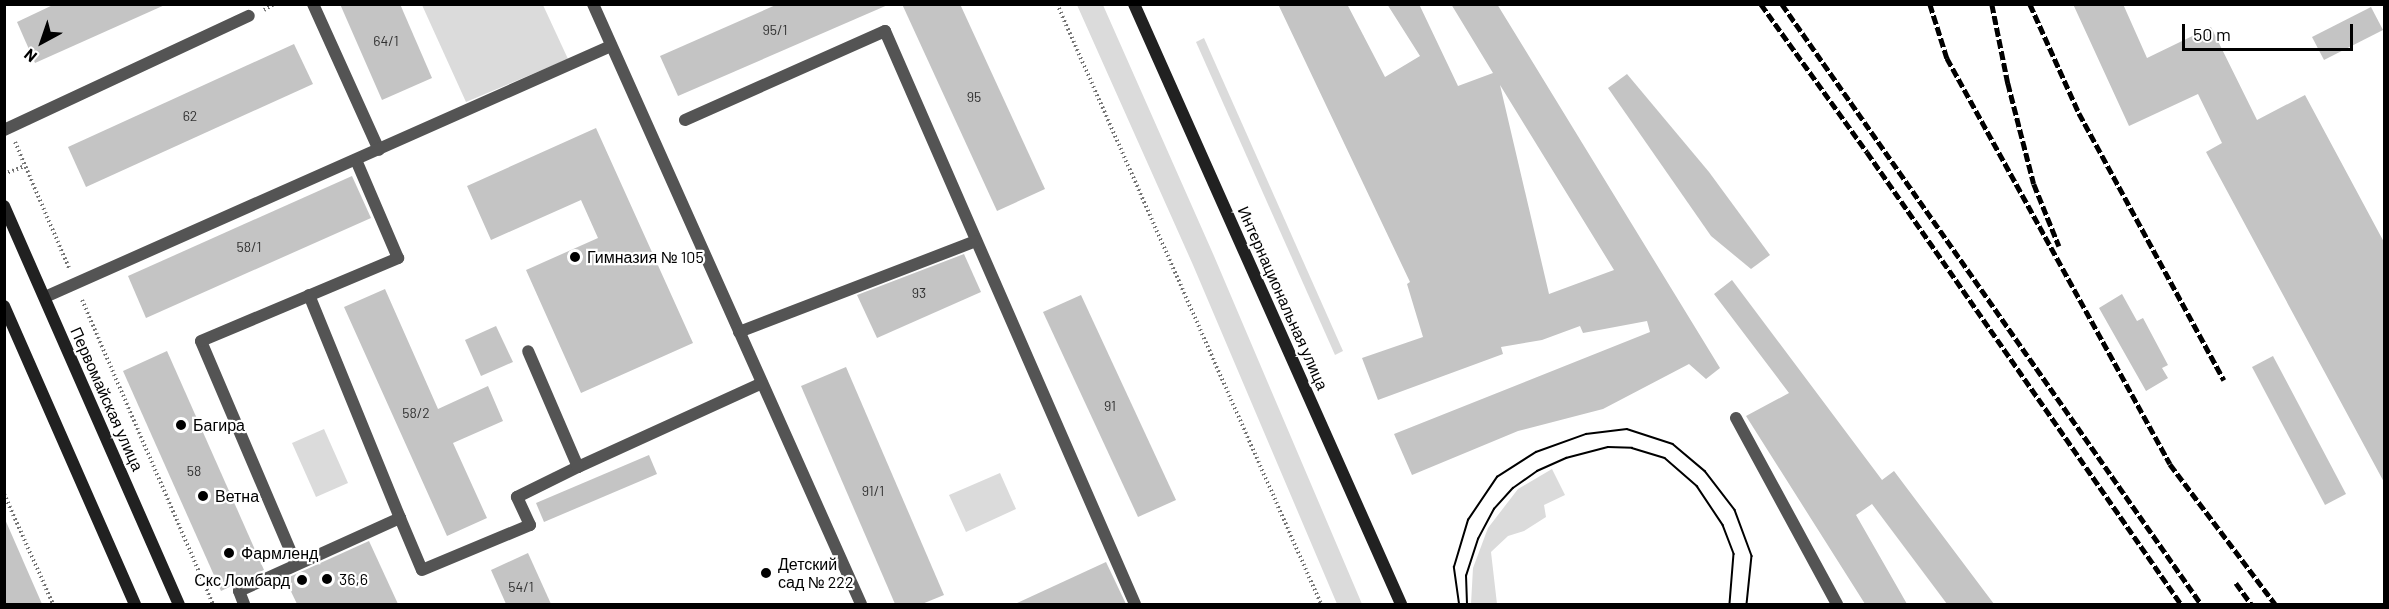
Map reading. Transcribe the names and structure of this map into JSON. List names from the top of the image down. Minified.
{"streets":{"main road":["Интернациональная улица","Первомайская улица"]},"places":["Гимназия № 105","Багира","Ветна","Фармленд","Детский сад № 222","36,6","Скс Ломбард"],"house_numbers":["95/1","64/1","95","62","58/1","93","91","58/2","58","91/1","54/1"],"scale_bar":"50 m","north":"bottom left"}
